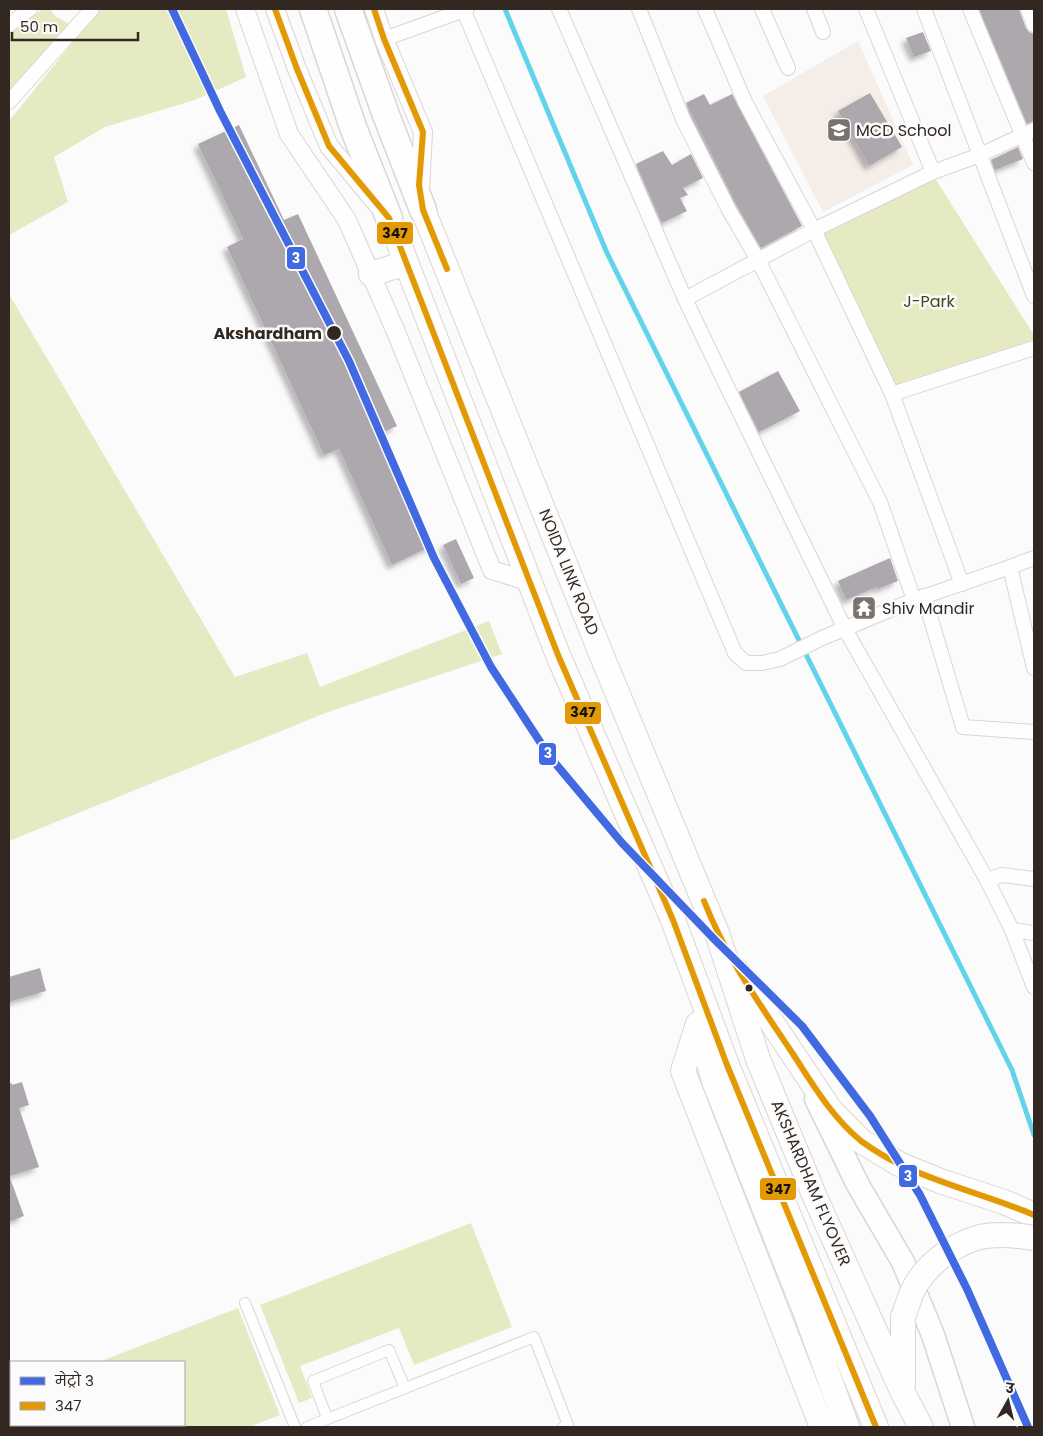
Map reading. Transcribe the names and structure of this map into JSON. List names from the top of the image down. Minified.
{"streets":{"highway":["NOIDA LINK ROAD","AKSHARDHAM FLYOVER"]},"crossings":[["NOIDA LINK ROAD","AKSHARDHAM FLYOVER"]],"parks":["J-Park"],"places":{"school or university":["MCD School"],"other":["Akshardham"],"temple":["Shiv Mandir"]},"lines":["metro line 3","transit line 347"],"legend":["मेट्रो 3","347"],"scale_bar":"50 m","north":"top"}
